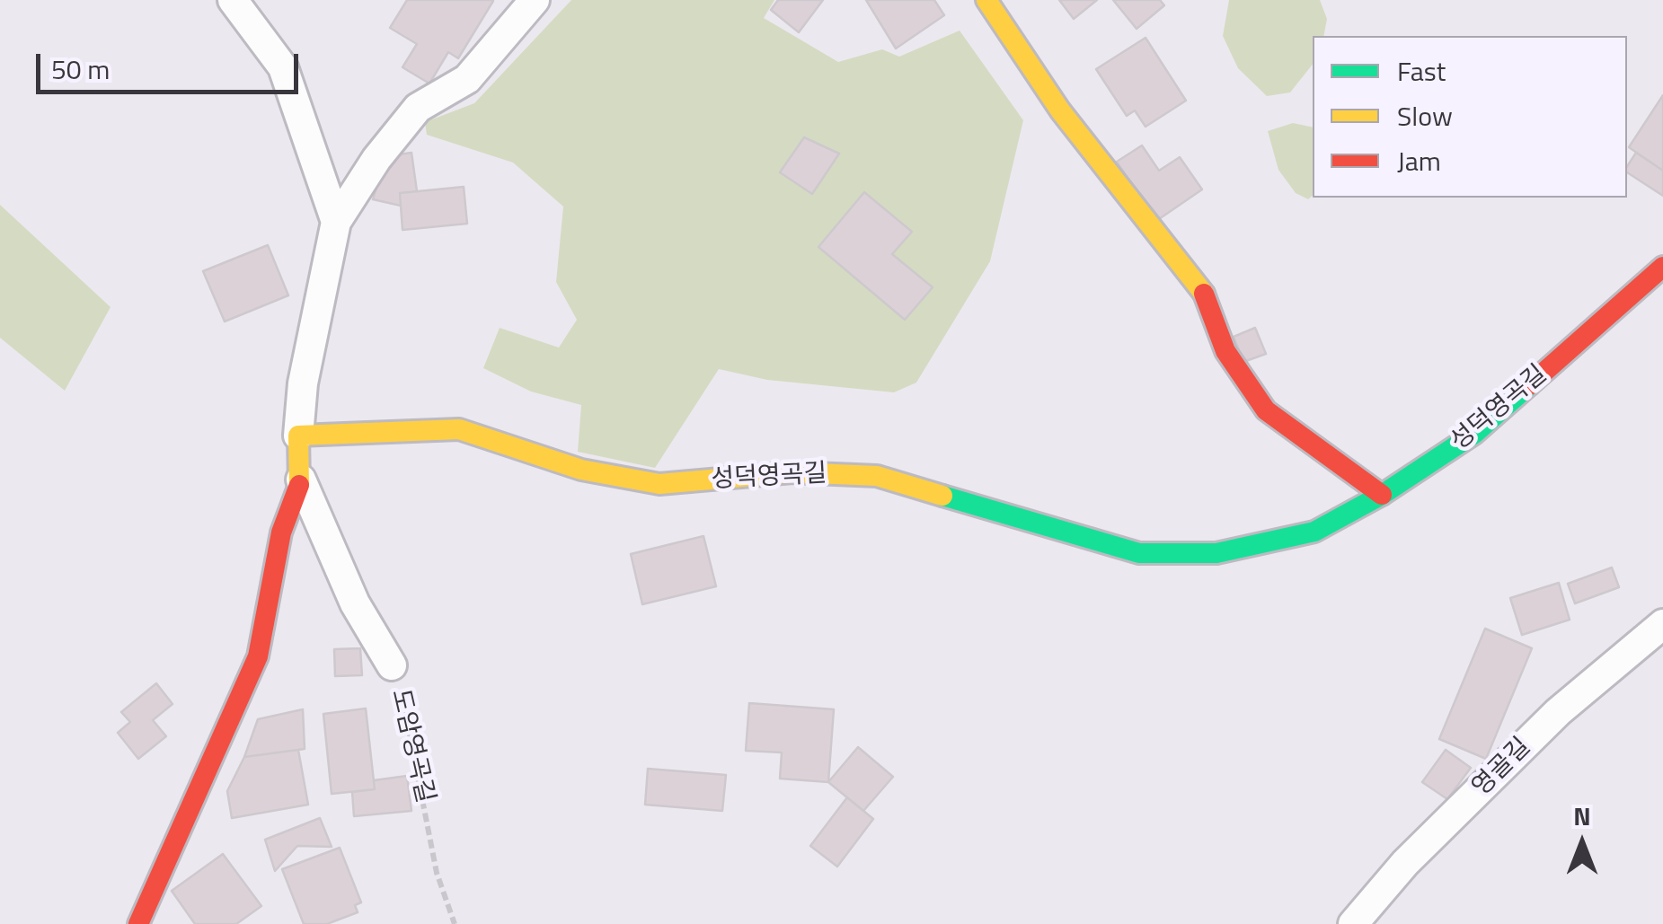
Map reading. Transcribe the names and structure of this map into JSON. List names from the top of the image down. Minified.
{"streets":{"main road":["성덕영곡길"],"street":["도암영곡길","영골길"]},"legend":["Fast","Slow","Jam"],"scale_bar":"50 m","north":"top"}
